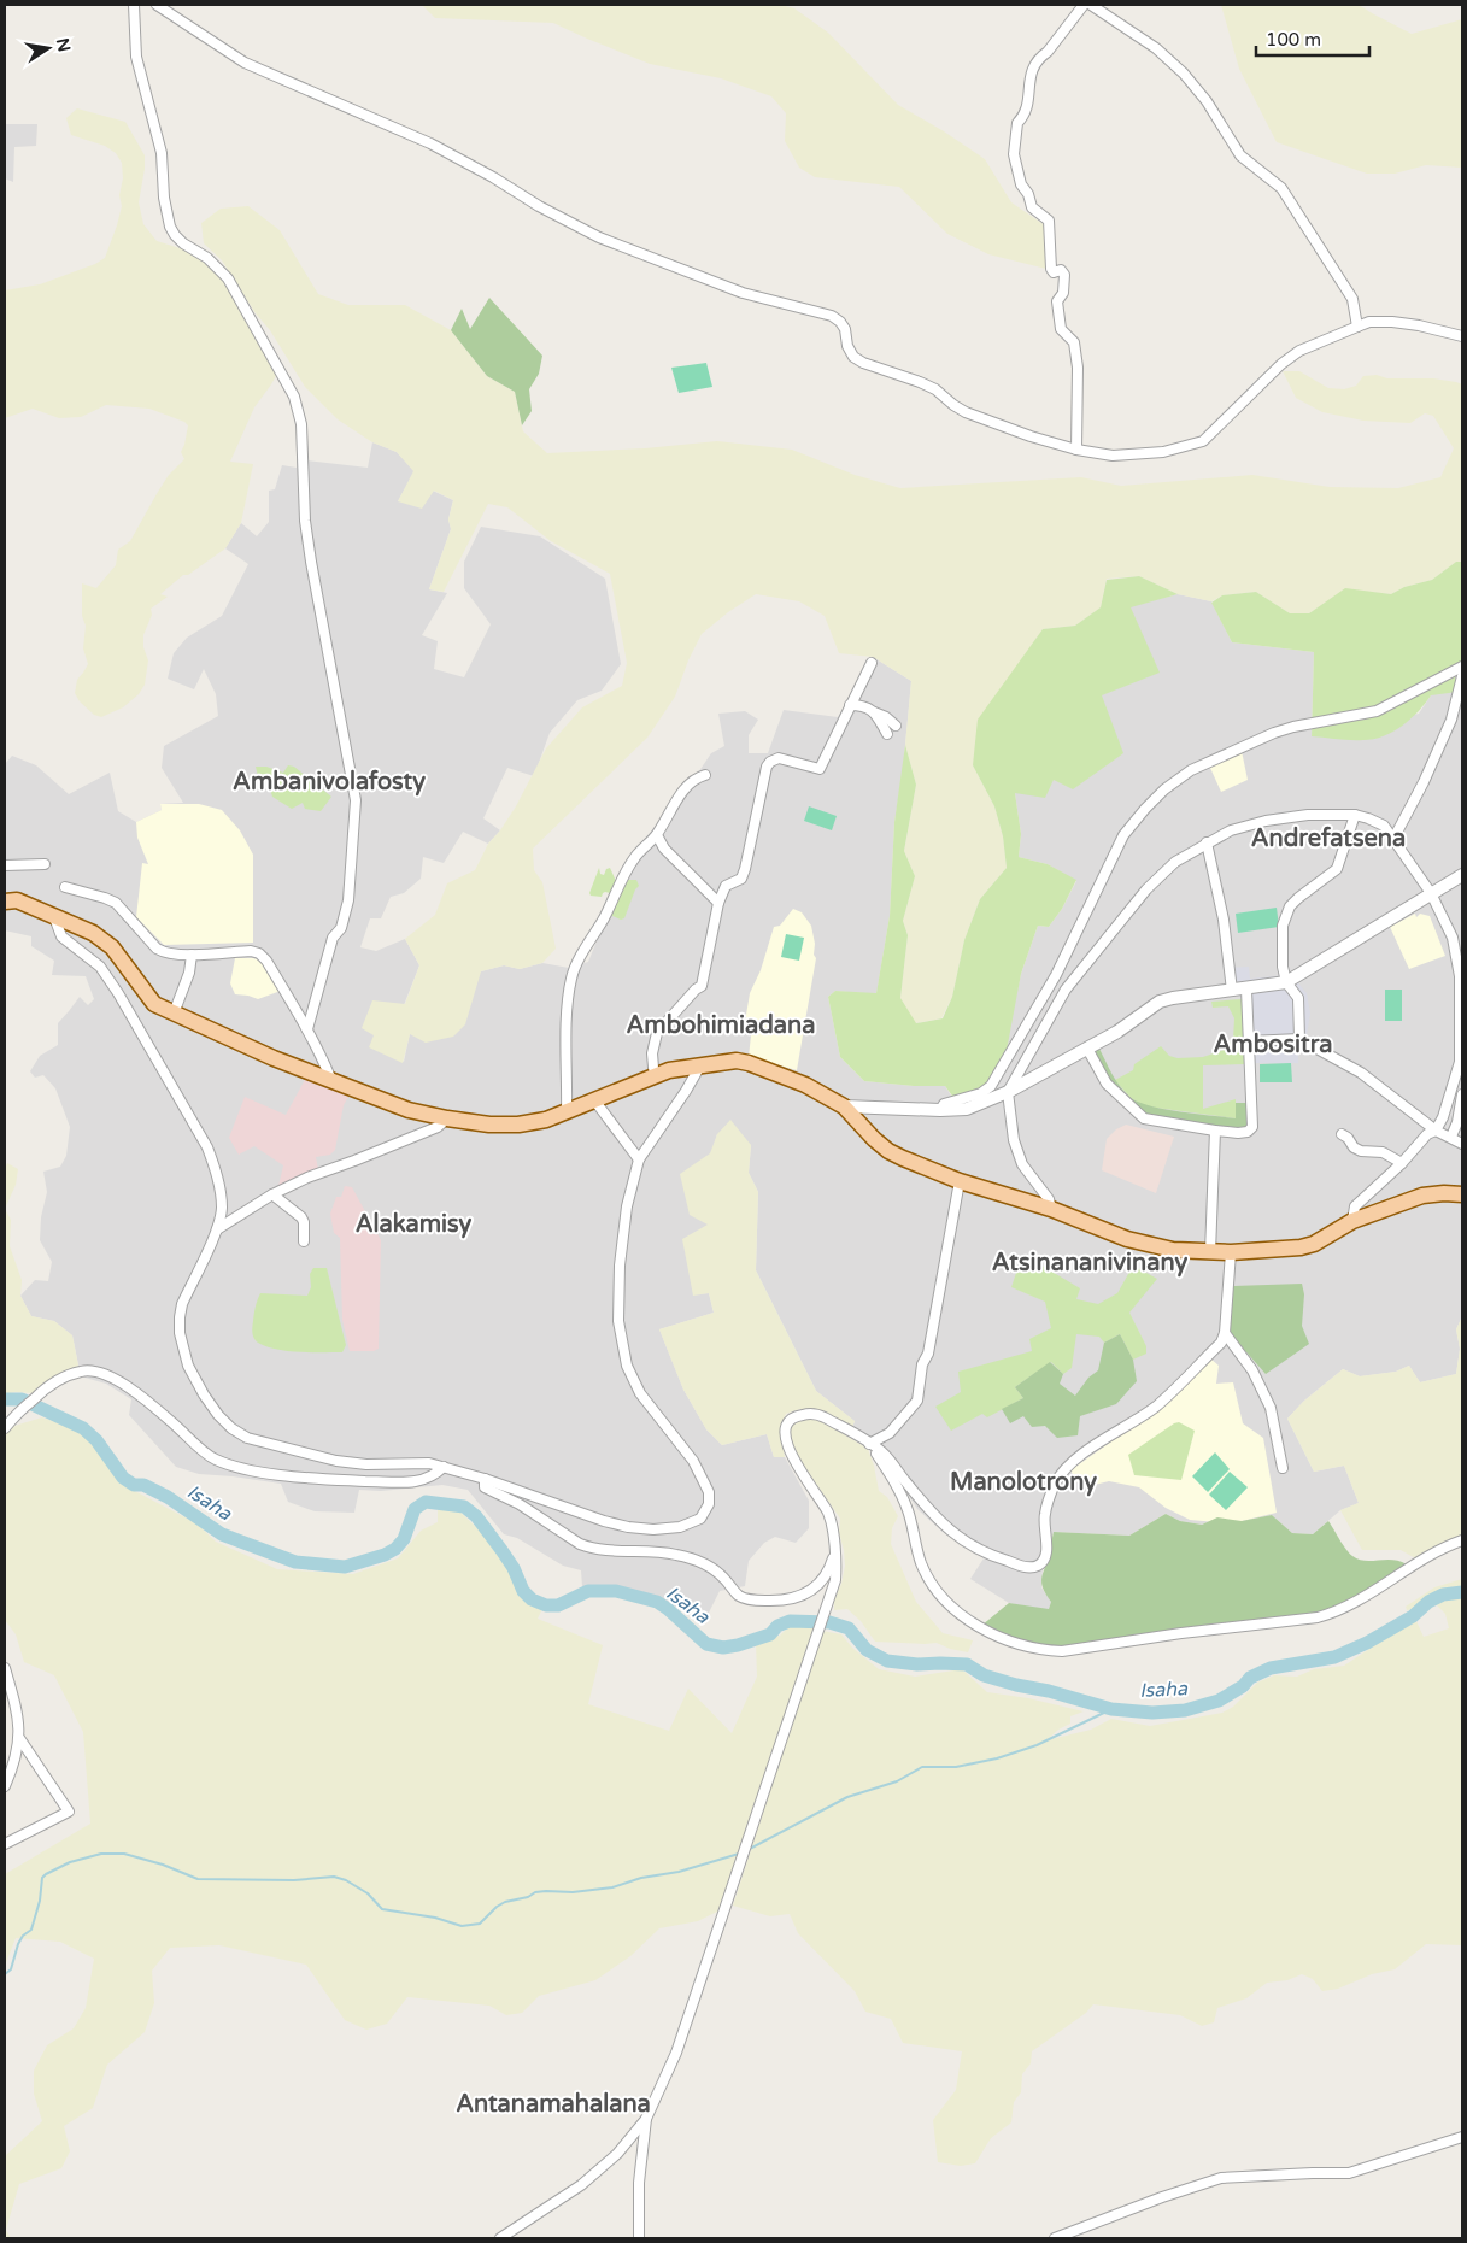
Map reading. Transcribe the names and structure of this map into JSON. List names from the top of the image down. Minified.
{"districts":["Ambanivolafosty","Andrefatsena","Ambohimiadana","Ambositra","Alakamisy","Atsinananivinany","Manolotrony","Antanamahalana"],"water":["Isaha"],"scale_bar":"100 m","north":"right"}
